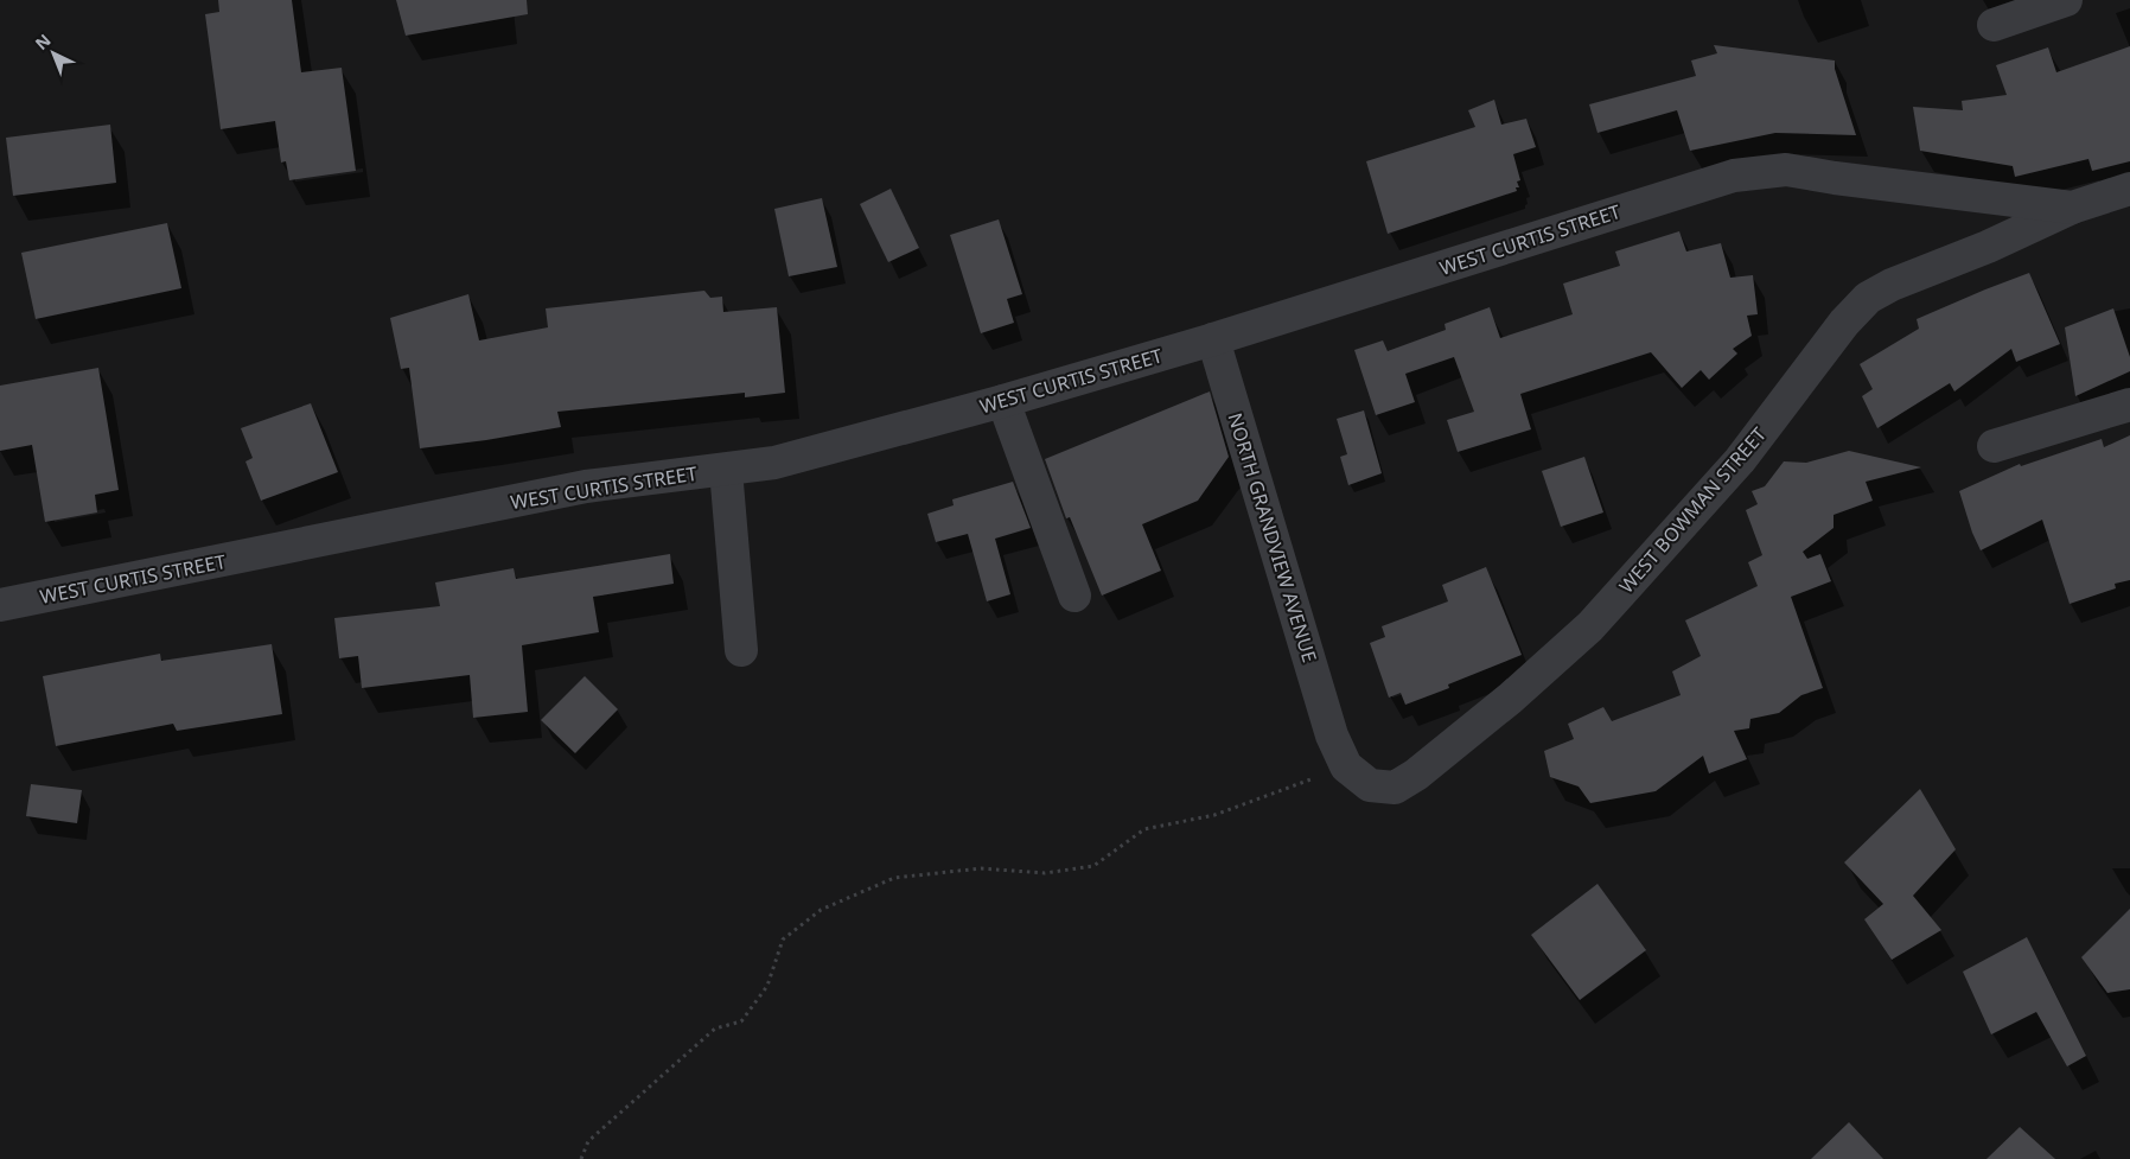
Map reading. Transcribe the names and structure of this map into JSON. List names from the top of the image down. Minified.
{"streets":{"street":["WEST CURTIS STREET","WEST BOWMAN STREET","NORTH GRANDVIEW AVENUE"]},"crossings":[["WEST CURTIS STREET","WEST BOWMAN STREET"],["WEST CURTIS STREET","NORTH GRANDVIEW AVENUE"],["WEST BOWMAN STREET","NORTH GRANDVIEW AVENUE"]],"north":"top left"}
